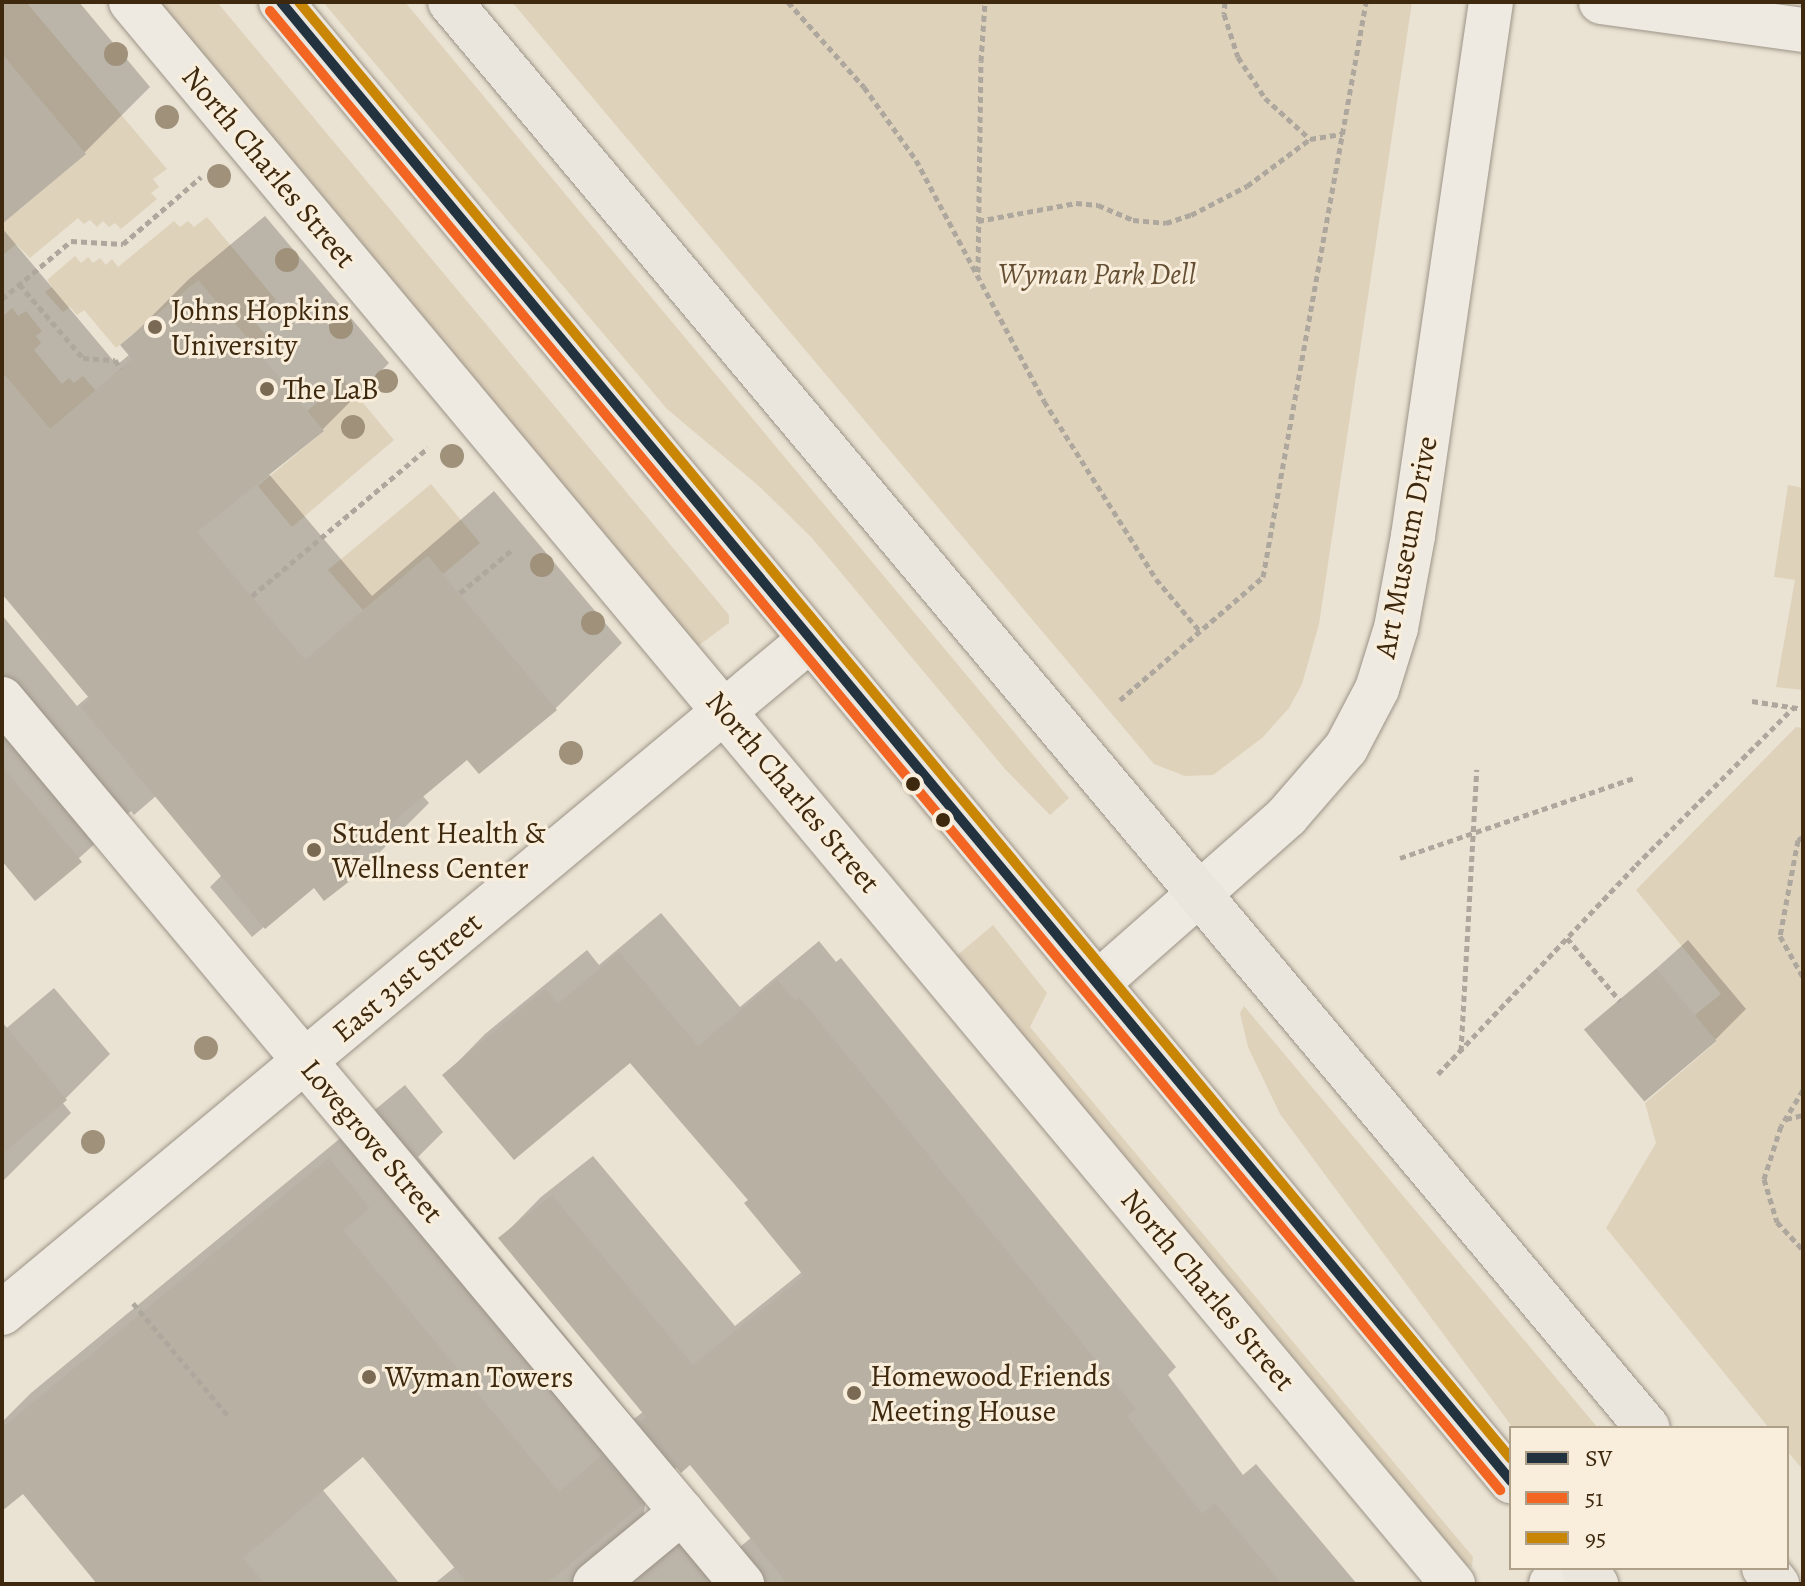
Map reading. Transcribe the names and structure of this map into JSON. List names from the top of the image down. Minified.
{"streets":{"street":["North Charles Street","Art Museum Drive","East 31st Street","Lovegrove Street"]},"crossings":[["North Charles Street","East 31st Street"],["East 31st Street","Lovegrove Street"]],"parks":["Wyman Park Dell"],"places":["Johns Hopkins University","The LaB","Student Health & Wellness Center","Wyman Towers","Homewood Friends Meeting House"],"lines":["transit line SV","transit line 95","transit line 51"],"legend":["SV","51","95"]}
